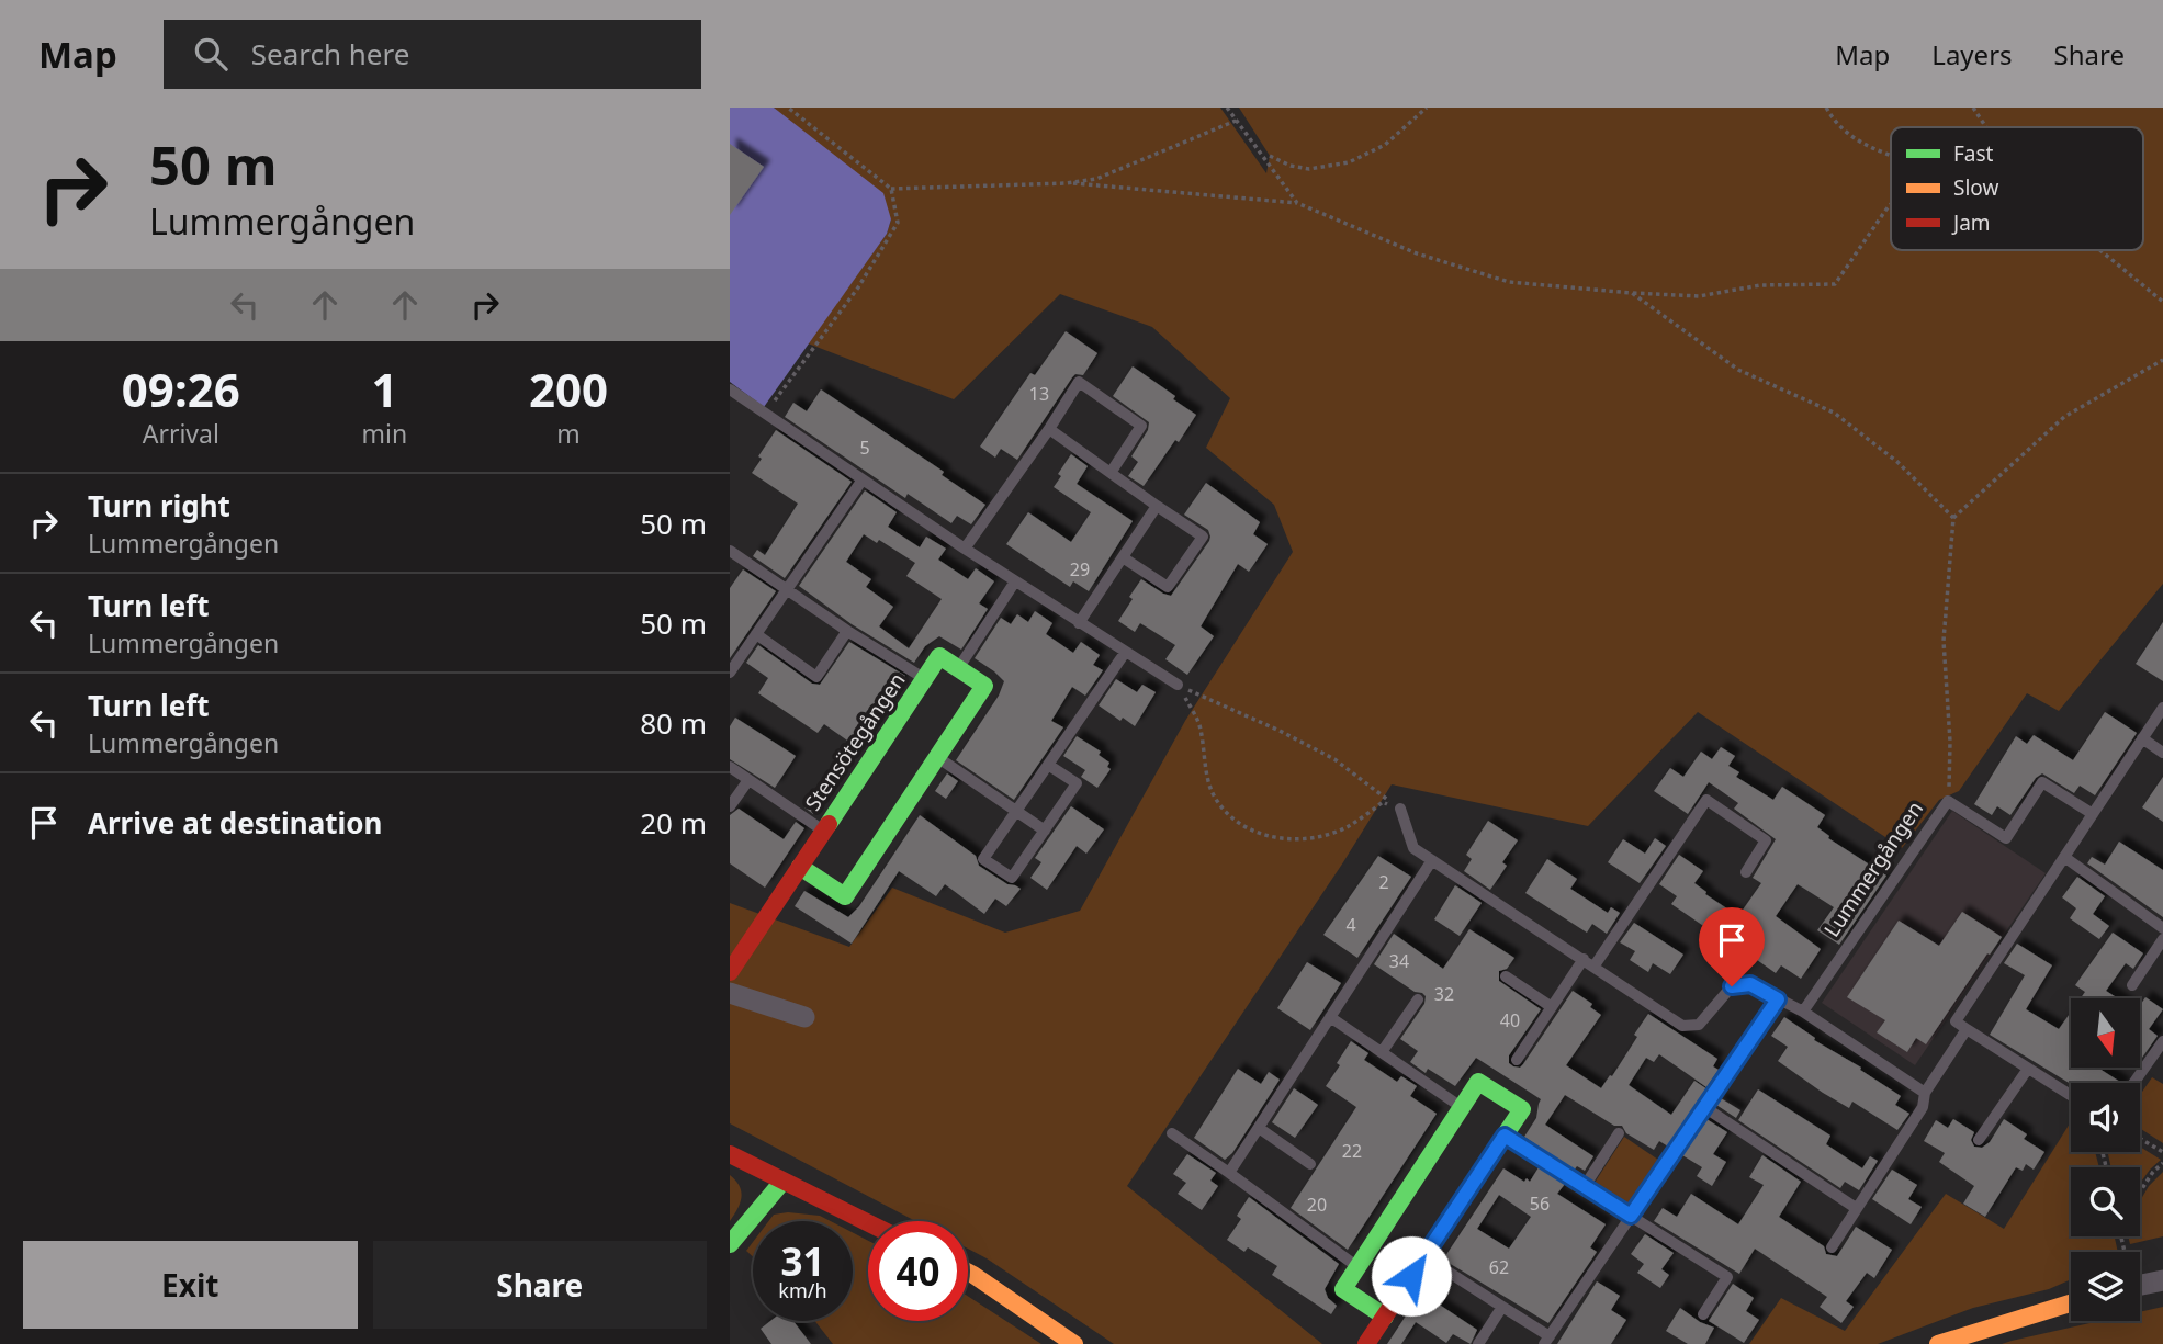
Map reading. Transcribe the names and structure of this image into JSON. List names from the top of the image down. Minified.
{"streets":{"street":["Stensötegången"],"lane":["Lummergången"]},"house_numbers":["13","5","29","2","4","34","32","40","22","56","20","62"],"legend":["Fast","Slow","Jam"],"north":"bottom","page":{"header":"Map","search":"Search here","nav":["Map","Layers","Share"],"turn":["50 m","Lummergången"],"eta":["09:26","Arrival","1","min","200","m"],"list":[{"name":"Turn right","note":"Lummergången","value":"50 m"},{"name":"Turn left","note":"Lummergången","value":"50 m"},{"name":"Turn left","note":"Lummergången","value":"80 m"},{"name":"Arrive at destination","value":"20 m"}],"speed":"31 km/h","limit":"40","buttons":["Exit","Share"]}}
